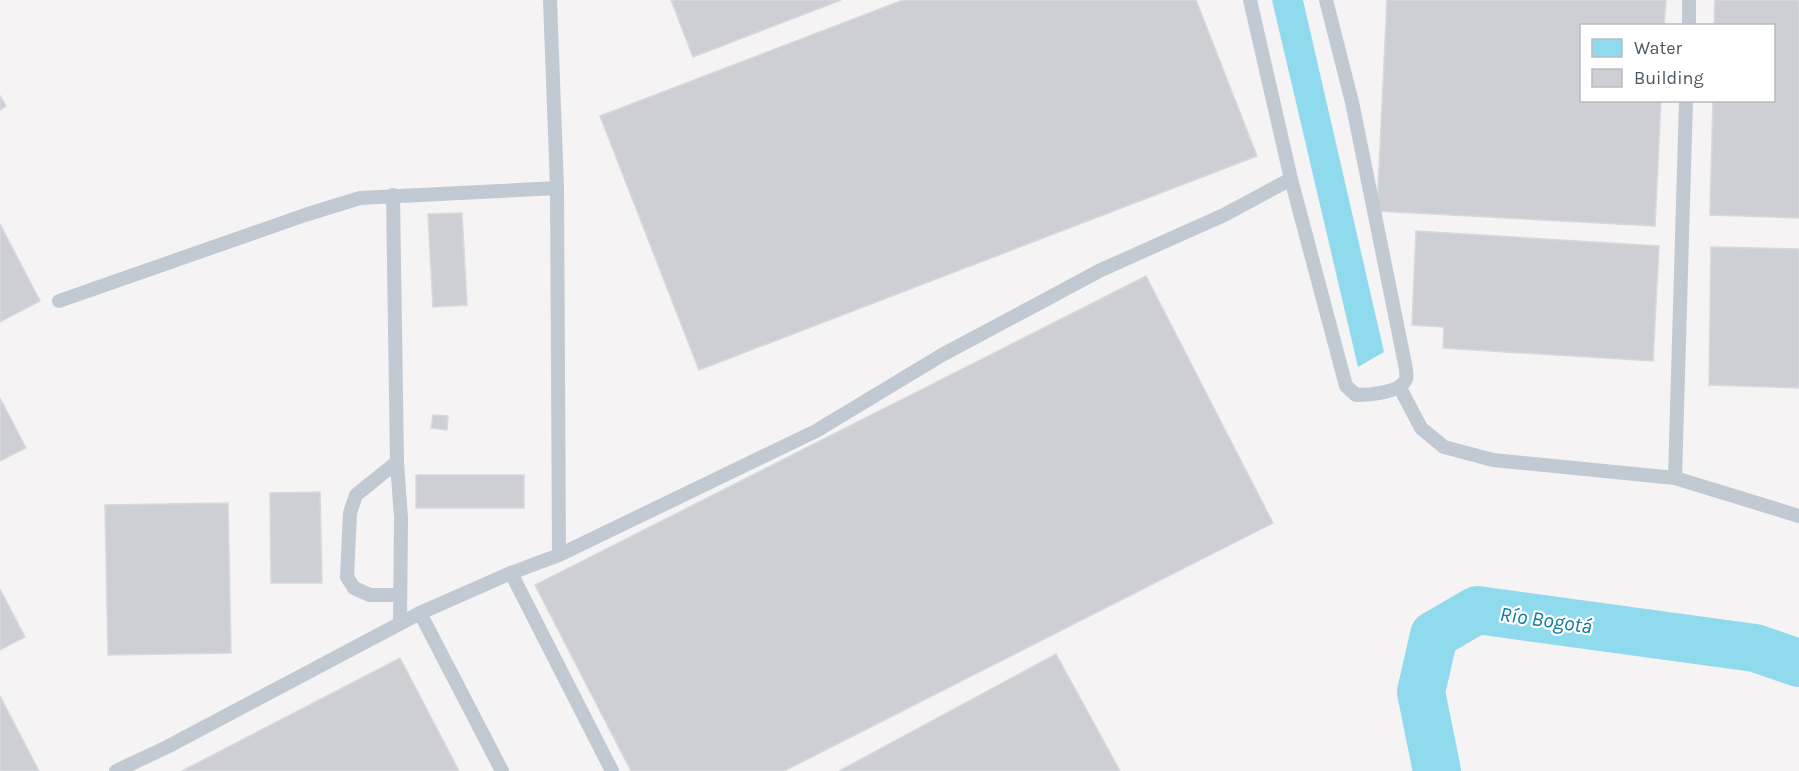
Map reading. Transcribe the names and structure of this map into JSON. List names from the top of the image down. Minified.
{"water":["Río Bogotá"],"legend":["Water","Building"]}
